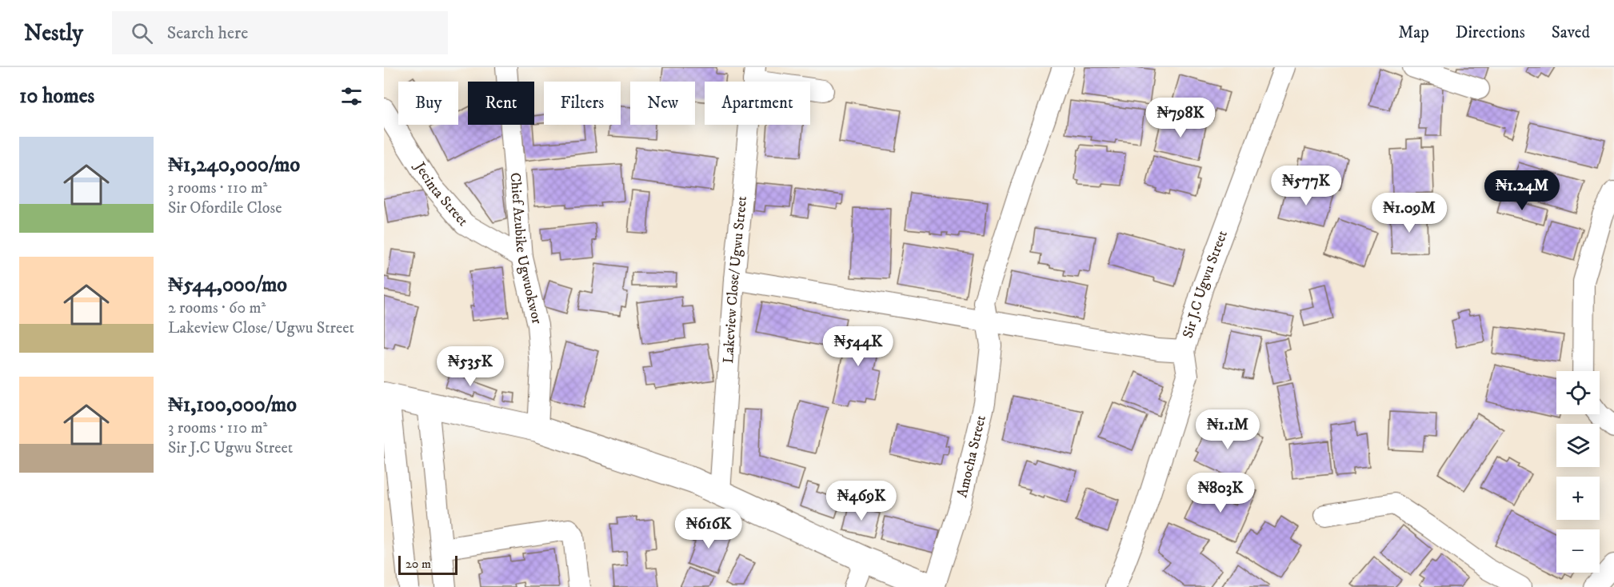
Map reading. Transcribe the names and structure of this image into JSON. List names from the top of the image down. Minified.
{"streets":{"street":["Jecinta Street","Chief Azubike Ugwuokwor","Lakeview Close/ Ugwu Street","Sir J.C Ugwu Street","Amocha Street"]},"crossings":[["Jecinta Street","Chief Azubike Ugwuokwor"]],"scale_bar":"20 m","page":{"header":"Nestly","search":"Search here","nav":["Map","Directions","Saved"],"heading":"10 homes","chip":["Buy","Rent","Filters","New","Apartment"],"price":["₦798K","₦577K","₦1.24M","₦1.09M","₦544K","₦535K","₦1.1M","₦803K","₦469K","₦616K"],"list":[{"name":"₦1,240,000/mo","note":"3 rooms · 110 m² · Sir Ofordile Close"},{"name":"₦544,000/mo","note":"2 rooms · 60 m² · Lakeview Close/ Ugwu Street"},{"name":"₦1,100,000/mo","note":"3 rooms · 110 m² · Sir J.C Ugwu Street"}],"map_buttons":["+","−"],"scale":"20 m"}}
